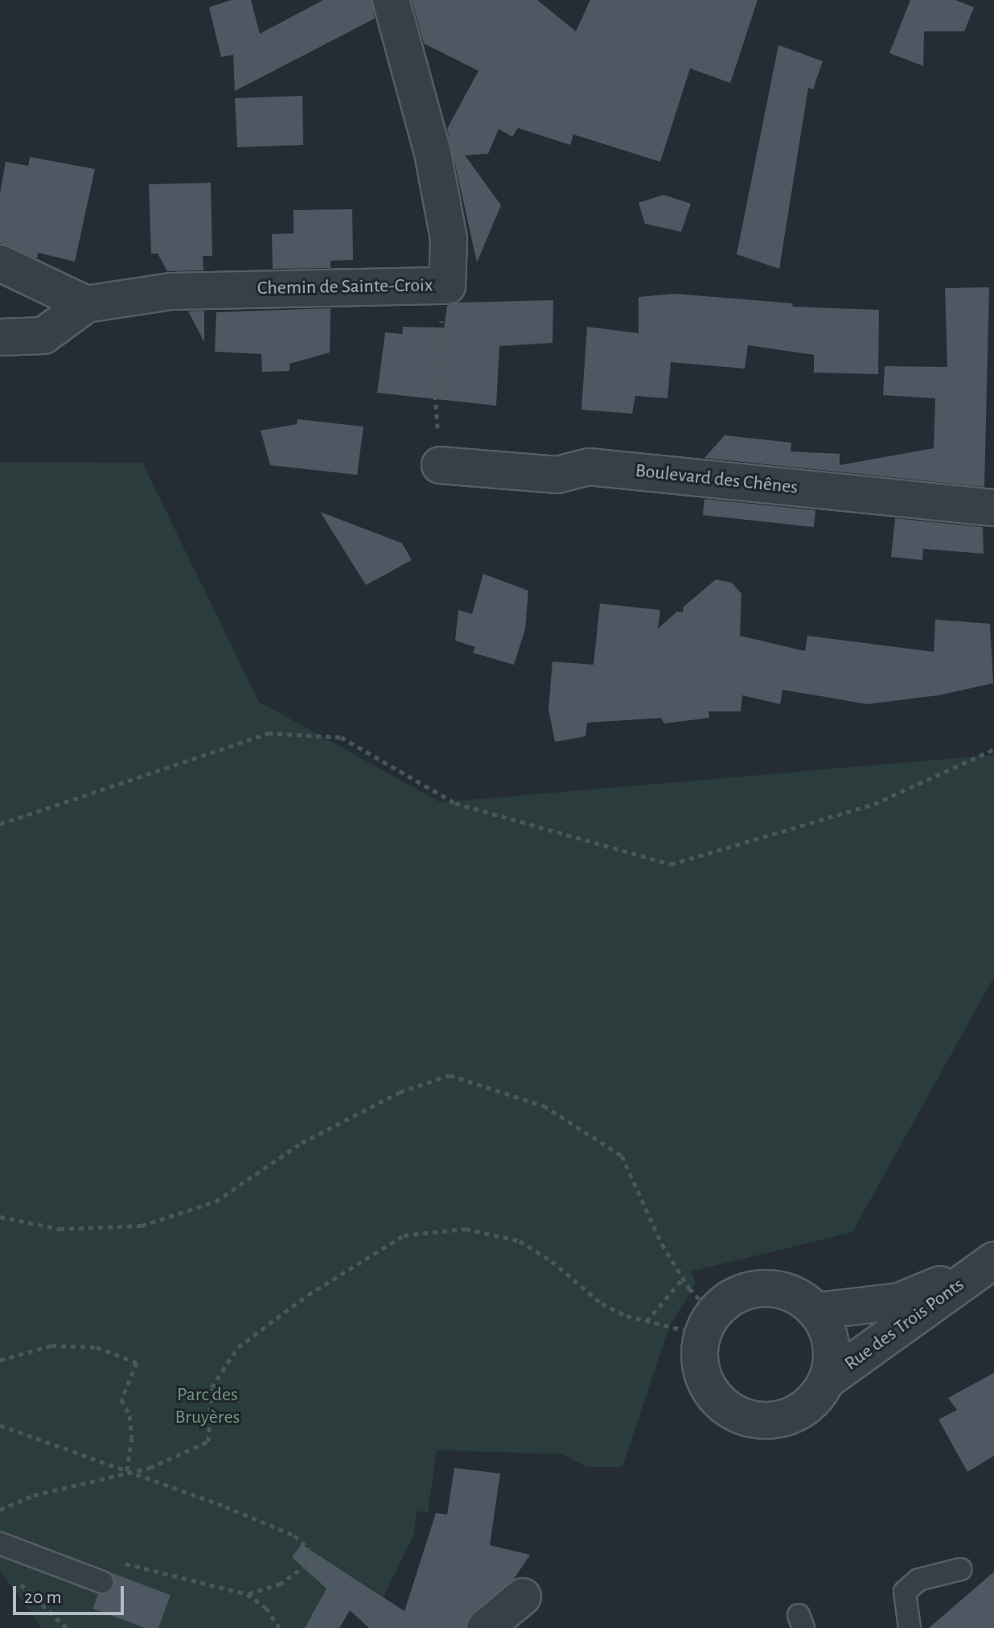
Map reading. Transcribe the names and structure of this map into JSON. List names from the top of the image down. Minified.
{"streets":{"street":["Chemin de Sainte-Croix","Boulevard des Chênes","Rue des Trois Ponts"]},"parks":["Parc des Bruyères"],"scale_bar":"20 m"}
